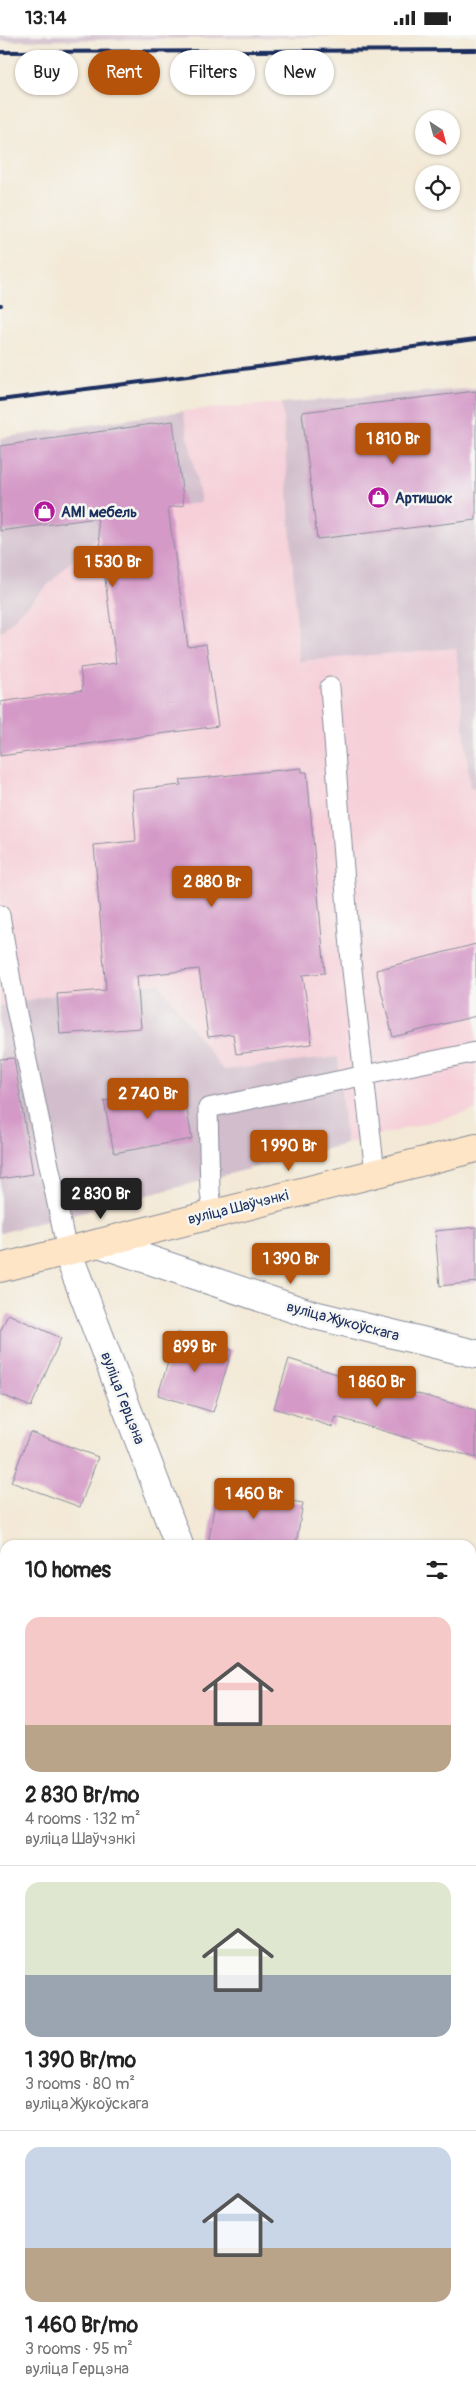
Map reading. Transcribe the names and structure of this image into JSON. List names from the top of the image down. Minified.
{"streets":{"main road":["вуліца Шаўчэнкі"],"street":["вуліца Жукоўскага","вуліца Герцэна"]},"crossings":[["вуліца Шаўчэнкі","вуліца Жукоўскага"],["вуліца Шаўчэнкі","вуліца Герцэна"]],"places":{"shop":["Артишок","AMI мебель"]},"north":"bottom right","page":{"status":"13:14","chip":["Buy","Rent","Filters","New"],"price":["1 810 Br","1 530 Br","2 880 Br","2 740 Br","1 990 Br","2 830 Br","1 390 Br","899 Br","1 860 Br","1 460 Br"],"heading":"10 homes","list":[{"name":"2 830 Br/mo","note":"4 rooms · 132 m² · вуліца Шаўчэнкі"},{"name":"1 390 Br/mo","note":"3 rooms · 80 m² · вуліца Жукоўскага"},{"name":"1 460 Br/mo","note":"3 rooms · 95 m² · вуліца Герцэна"}]}}
